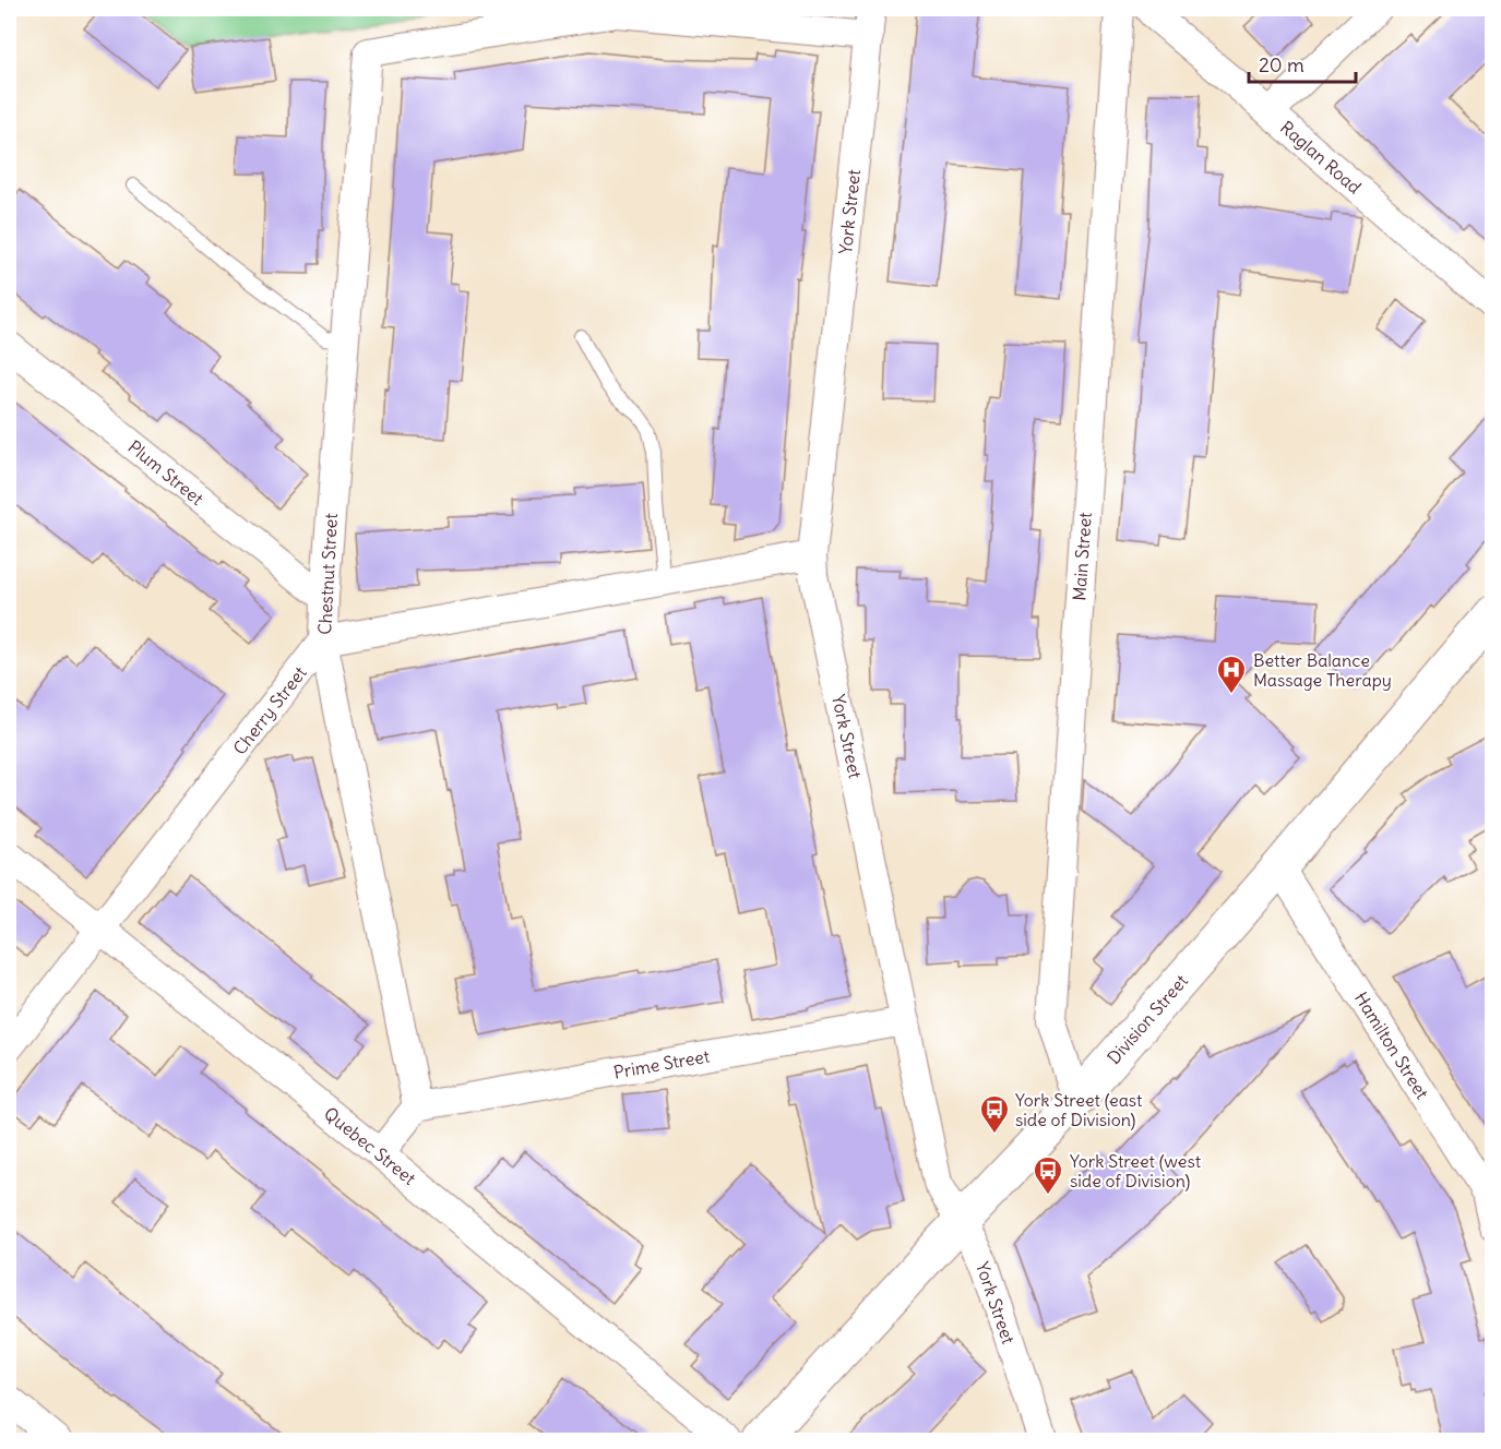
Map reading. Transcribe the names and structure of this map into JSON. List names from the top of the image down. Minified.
{"streets":{"main road":["Division Street"],"street":["Raglan Road","York Street","Plum Street","Main Street","Chestnut Street","Cherry Street","Hamilton Street","Prime Street","Quebec Street"]},"crossings":[["York Street","Chestnut Street"],["York Street","Division Street"],["York Street","Prime Street"],["Plum Street","Chestnut Street"],["Main Street","Division Street"],["Chestnut Street","Cherry Street"],["Chestnut Street","Prime Street"],["Cherry Street","Quebec Street"],["Division Street","Hamilton Street"]],"places":{"hospital":["Better Balance Massage Therapy"],"bus stop":["York Street (east side of Division)","York Street (west side of Division)"]},"scale_bar":"20 m"}
